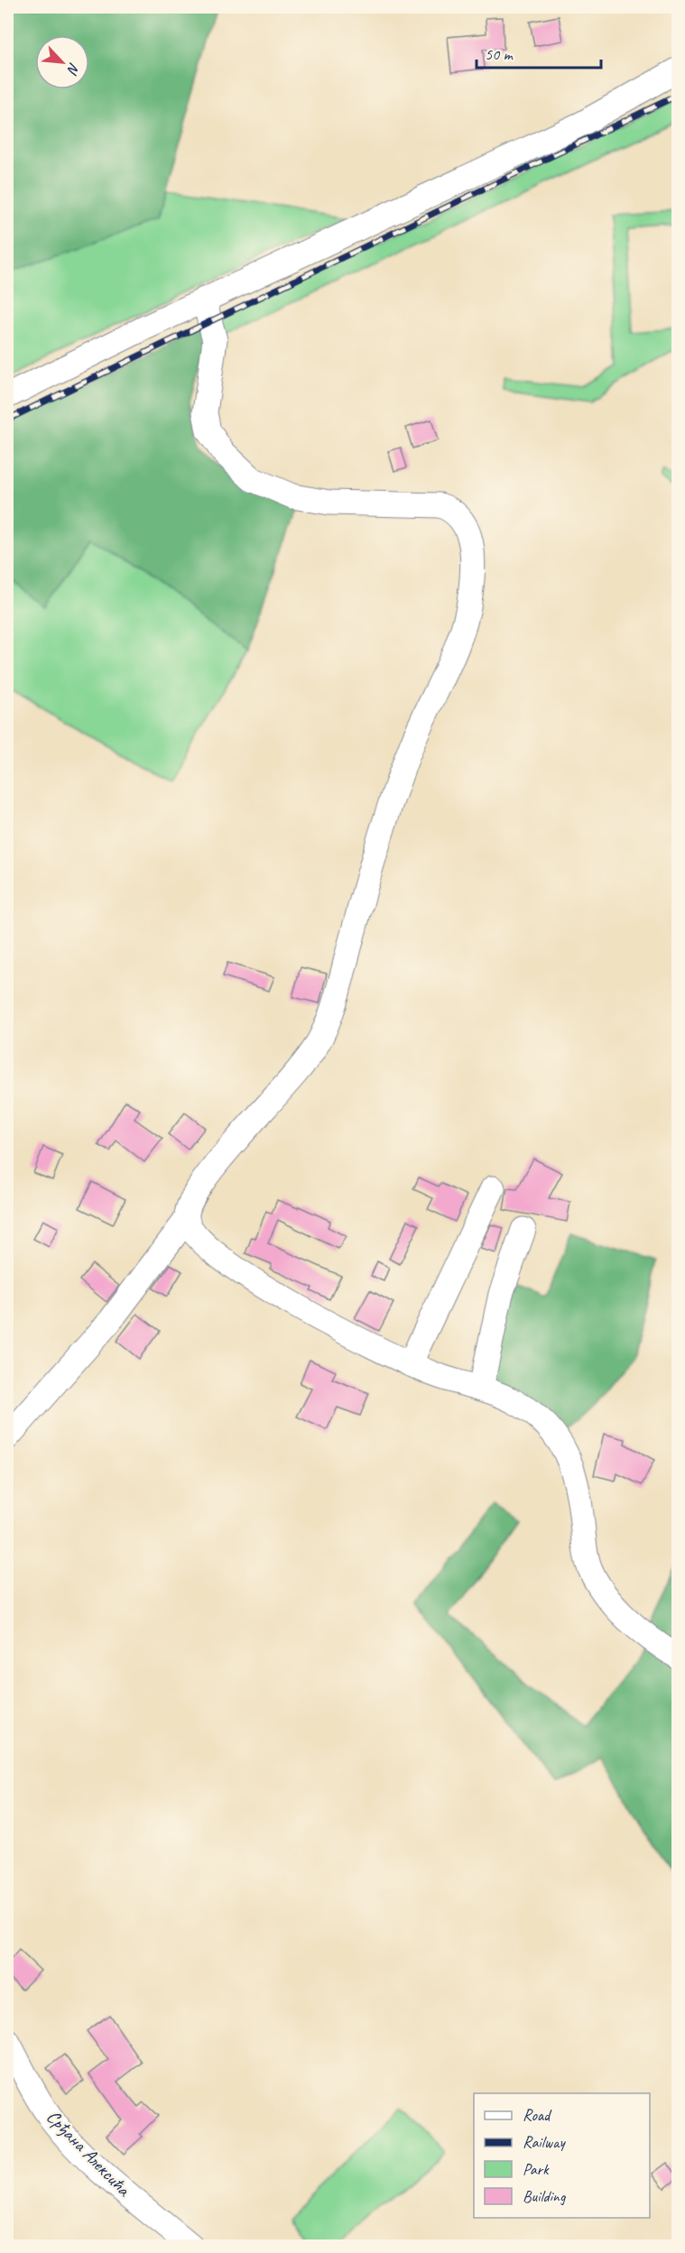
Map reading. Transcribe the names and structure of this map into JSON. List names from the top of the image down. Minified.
{"streets":{"street":["Срђана Алексића"]},"legend":["Road","Railway","Park","Building"],"scale_bar":"50 m","north":"bottom right"}
